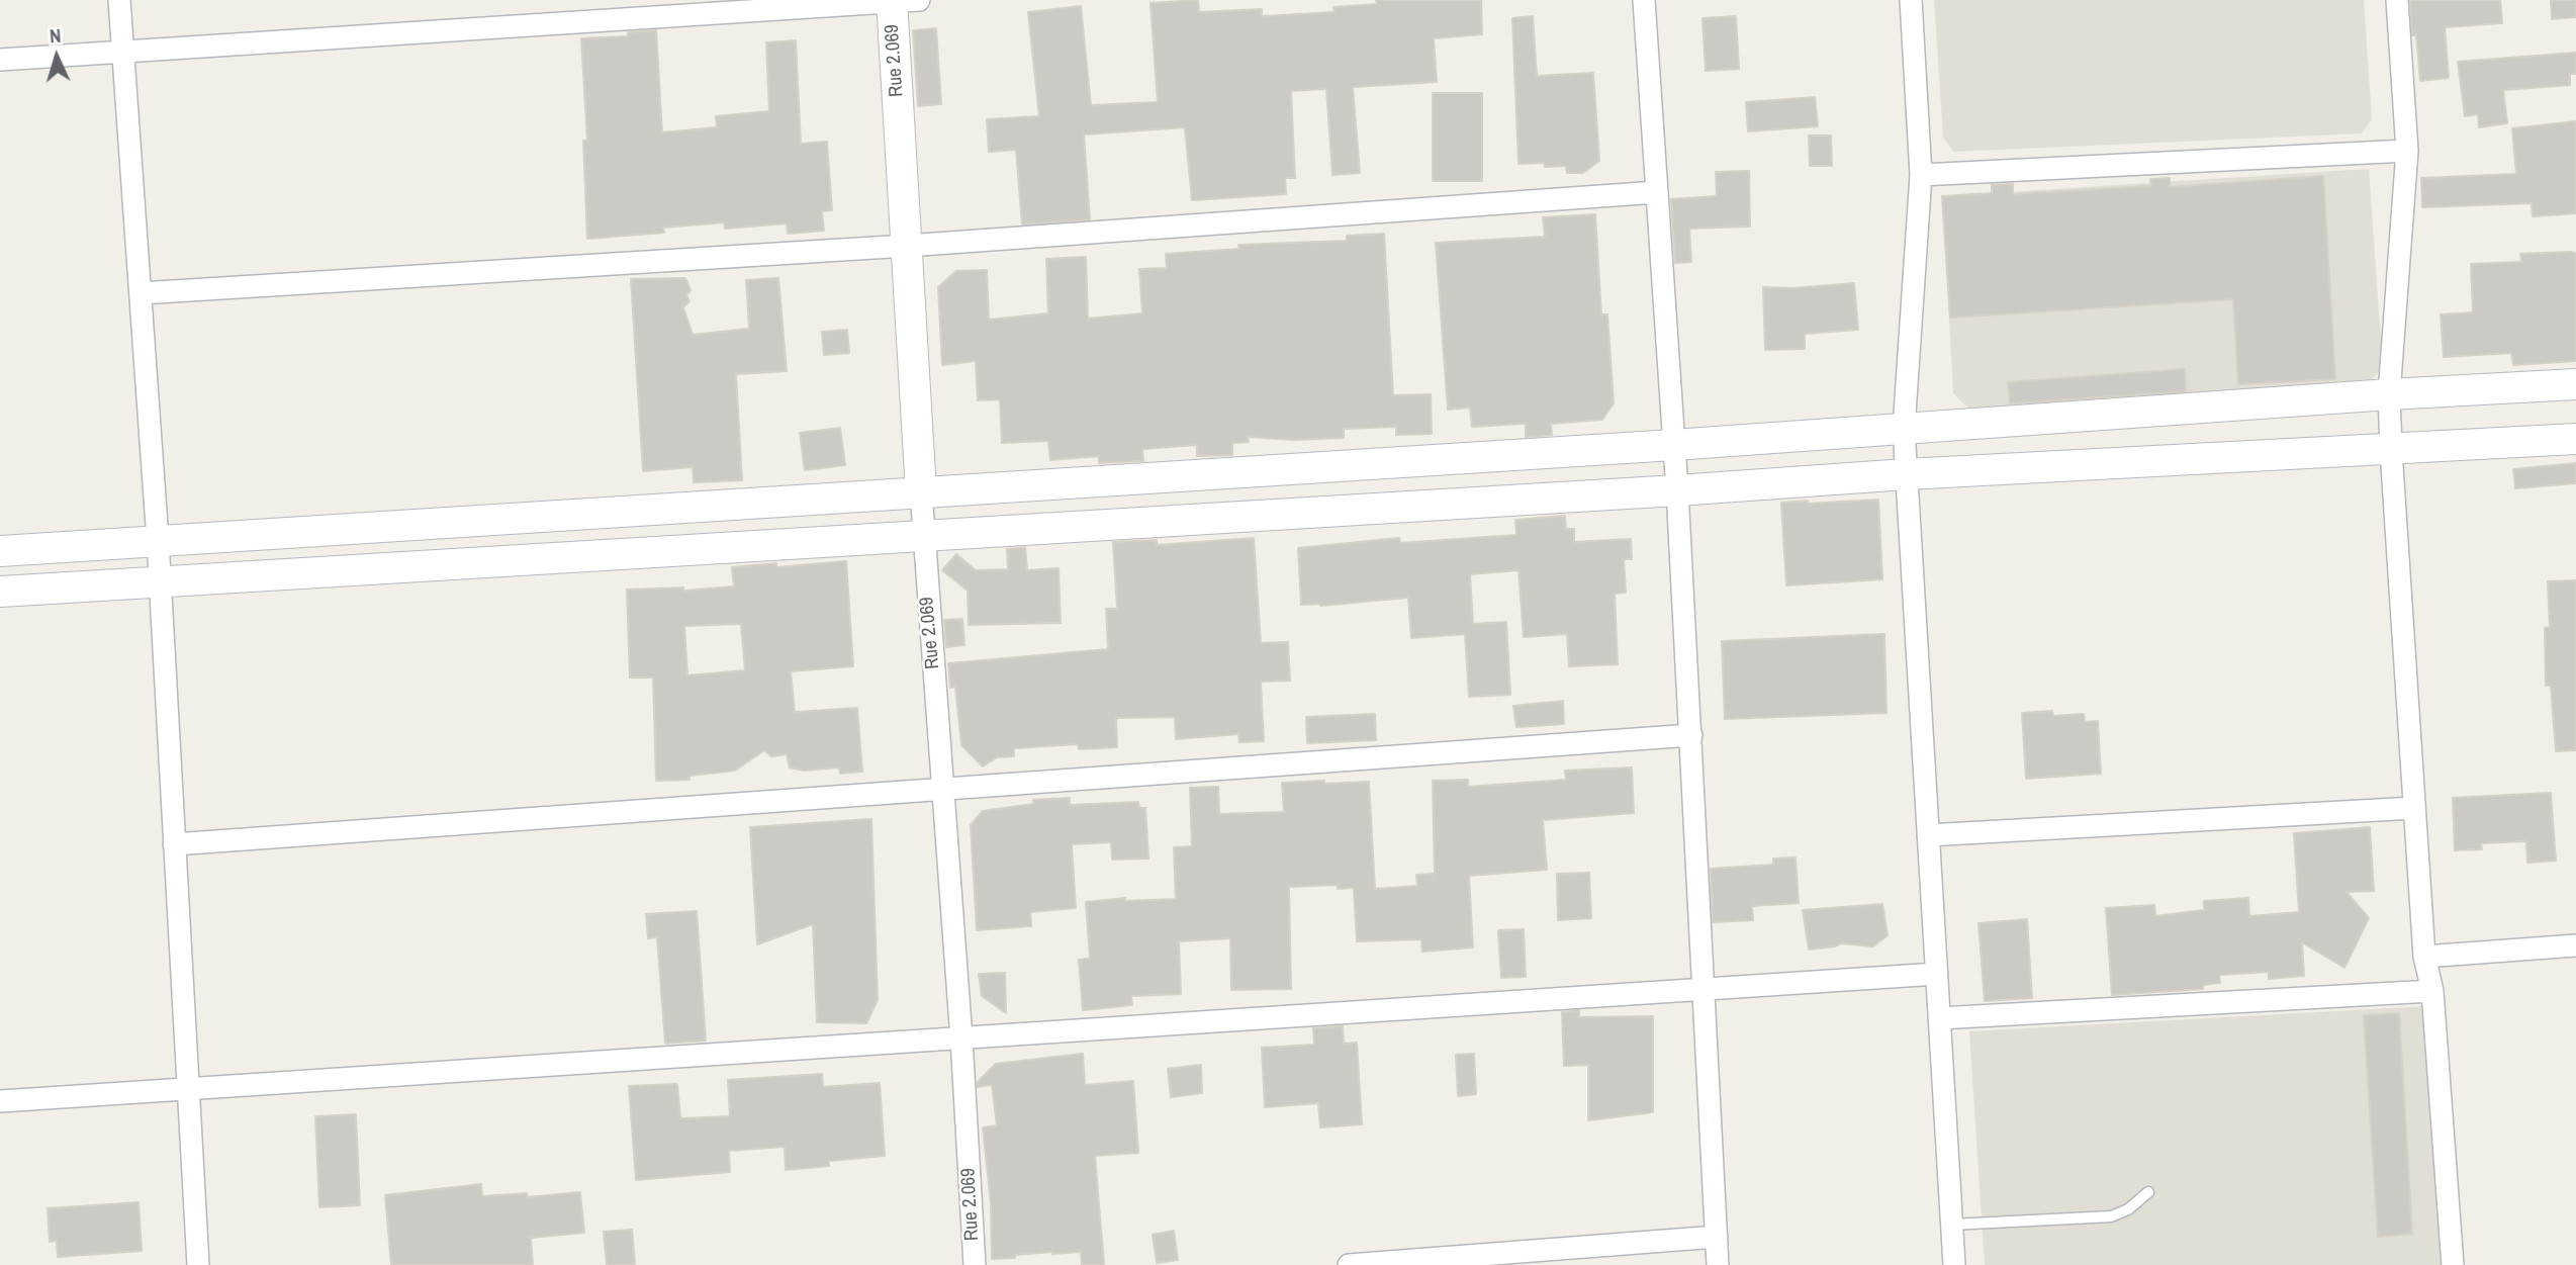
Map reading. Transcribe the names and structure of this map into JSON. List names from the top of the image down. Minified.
{"streets":{"street":["Rue 2.069"]},"north":"top"}
